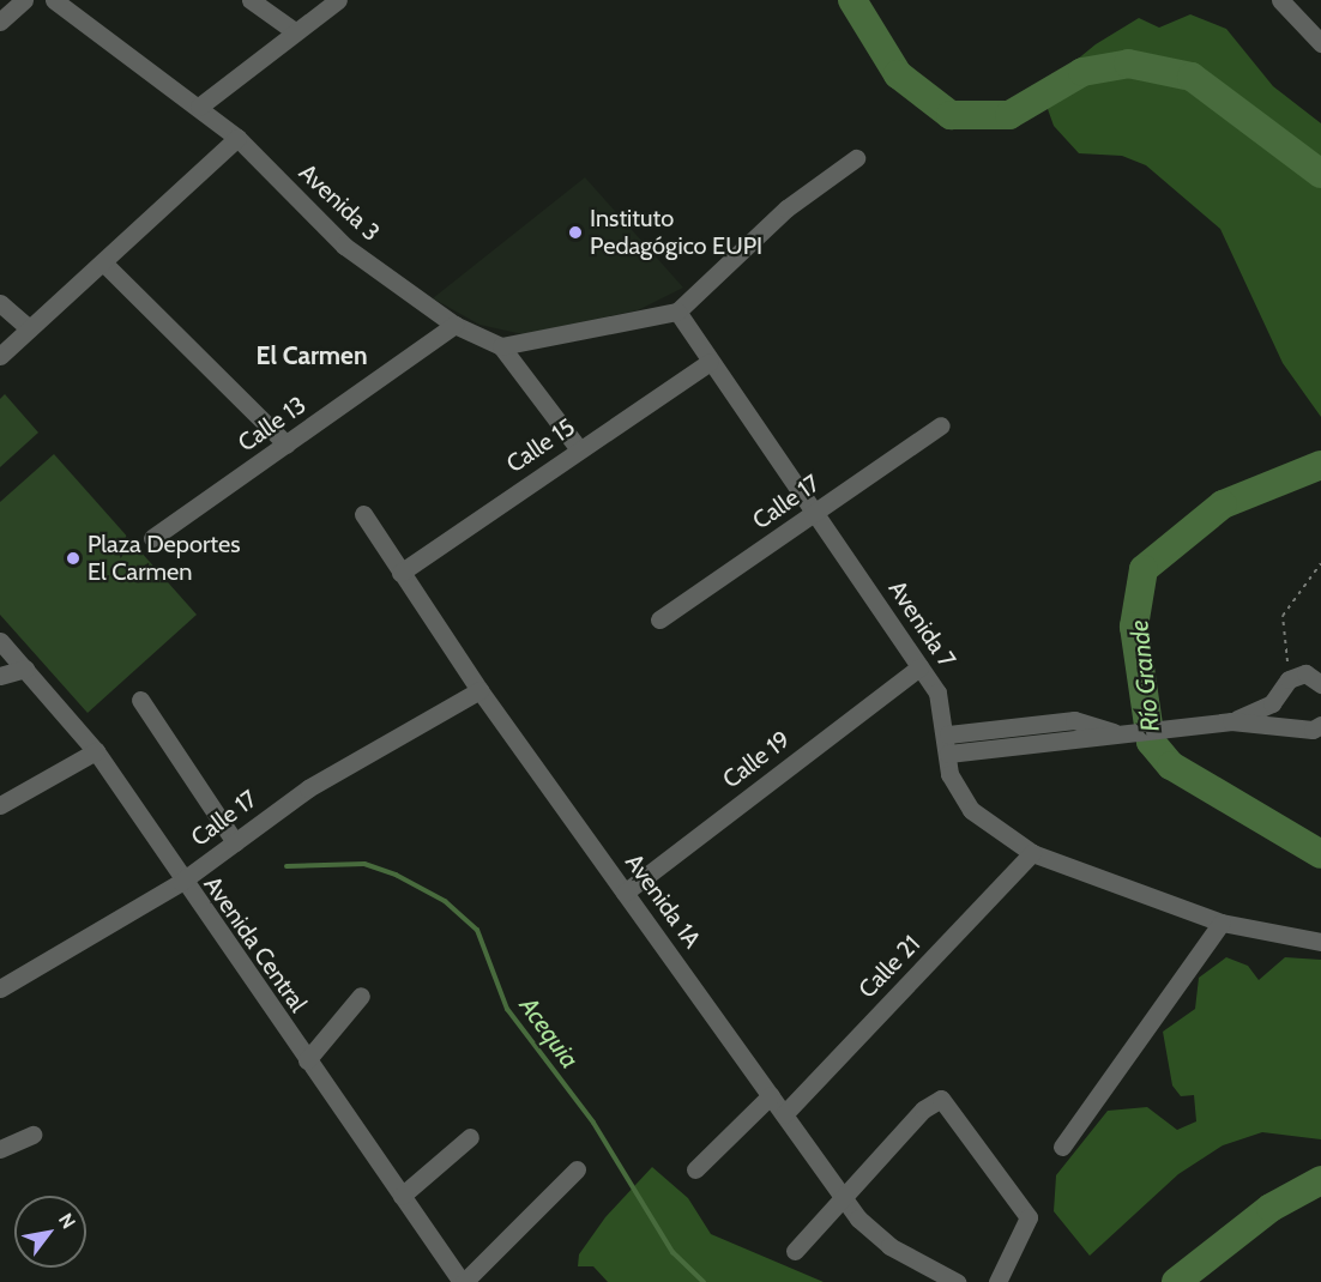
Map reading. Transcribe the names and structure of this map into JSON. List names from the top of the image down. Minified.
{"streets":{"street":["Avenida 3","Calle 13","Calle 15","Calle 17","Avenida 7","Calle 19","Avenida 1A","Avenida Central","Calle 21"]},"crossings":[["Avenida 3","Calle 13"],["Avenida 3","Calle 15"],["Calle 15","Avenida 7"],["Calle 15","Avenida 1A"],["Calle 17","Avenida 7"],["Calle 17","Avenida 1A"],["Calle 17","Avenida Central"],["Avenida 7","Calle 19"],["Avenida 7","Calle 21"],["Calle 19","Avenida 1A"],["Avenida 1A","Calle 21"]],"districts":["El Carmen"],"water":["Río Grande","Acequia"],"places":["Instituto Pedagógico EUPI","Plaza Deportes El Carmen"],"north":"top right"}
